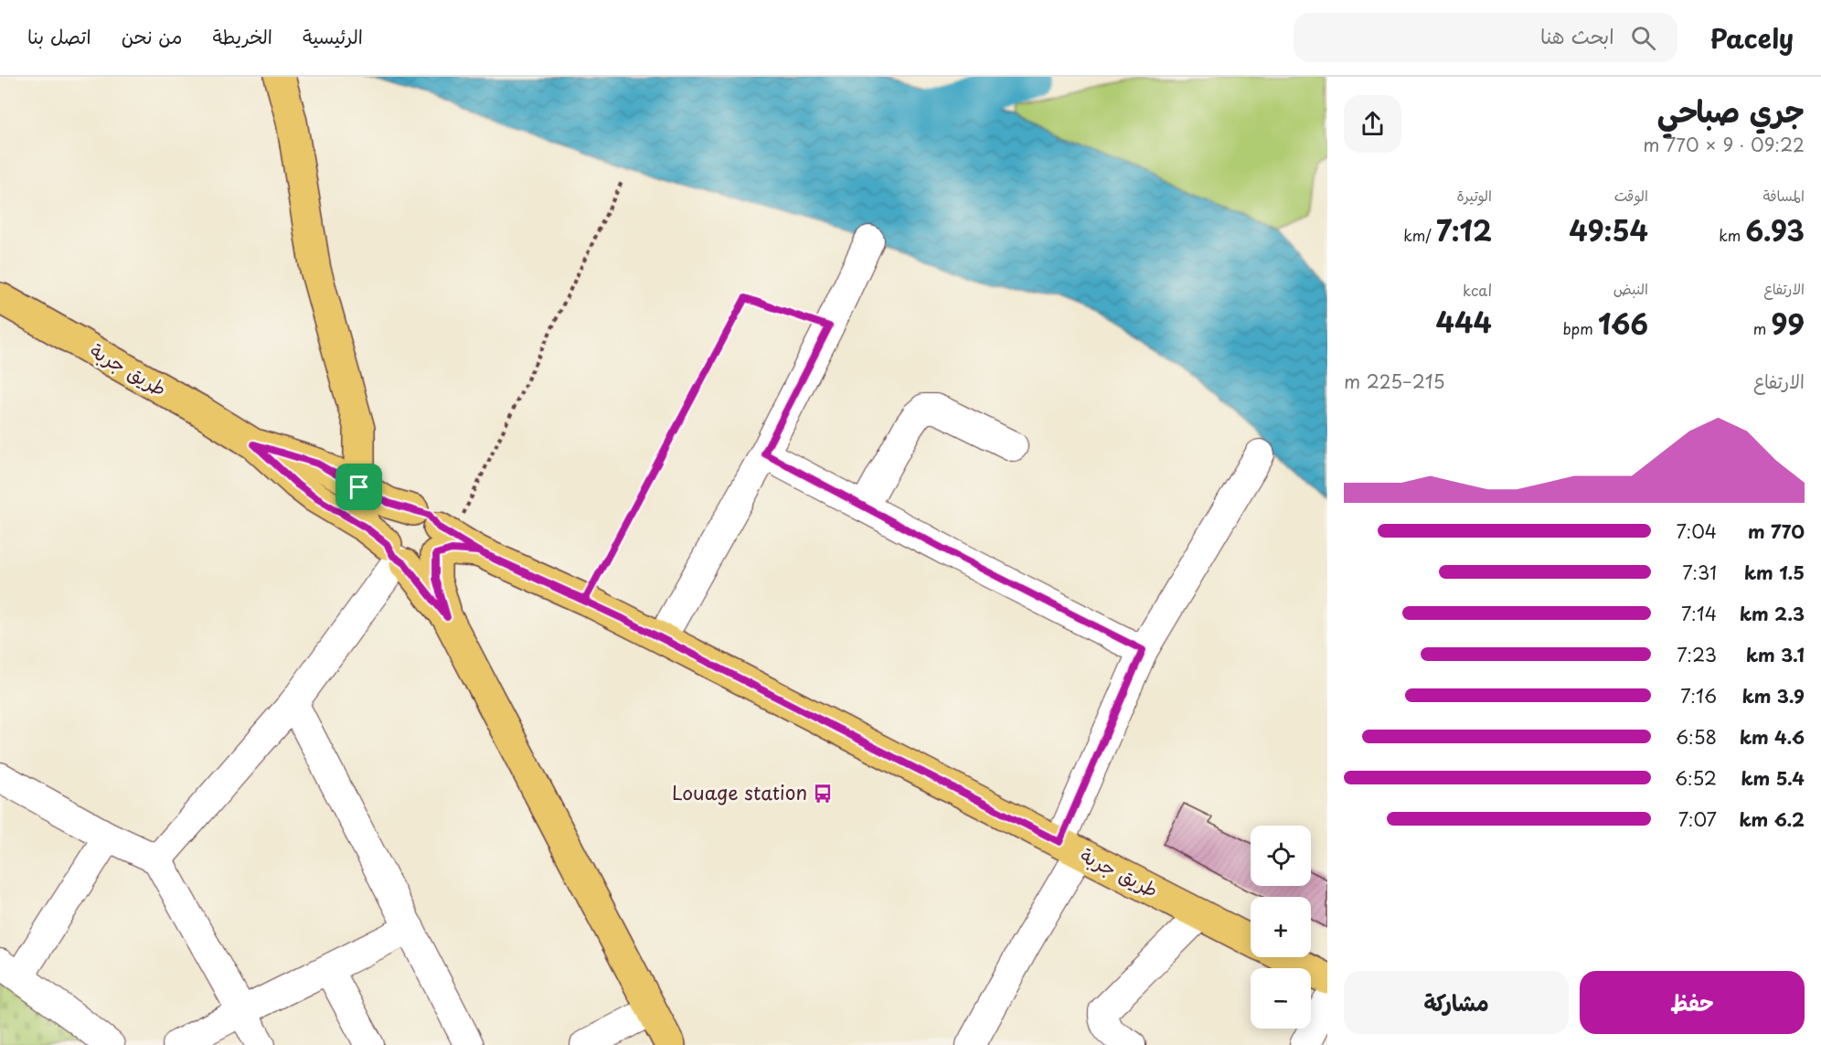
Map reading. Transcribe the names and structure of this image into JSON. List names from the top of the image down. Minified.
{"streets":{"main road":["طريق جربة"]},"places":{"bus stop":["Louage station"]},"page":{"header":"Pacely","search":"ابحث هنا","nav":["الرئيسية","الخريطة","من نحن","اتصل بنا"],"heading":["جري صباحي","09:22 · 9 × 770 m"],"stats":[["المسافة","6.93 km"],["الوقت","49:54"],["الوتيرة","7:12 /km"],["الارتفاع","99 m"],["النبض","166 bpm"],["kcal","444"]],"chart":["الارتفاع","215–225 m"],"list":[{"name":"770 m","note":"7:04"},{"name":"1.5 km","note":"7:31"},{"name":"2.3 km","note":"7:14"},{"name":"3.1 km","note":"7:23"},{"name":"3.9 km","note":"7:16"},{"name":"4.6 km","note":"6:58"},{"name":"5.4 km","note":"6:52"},{"name":"6.2 km","note":"7:07"}],"map_buttons":["+","−"],"buttons":["حفظ","مشاركة"]}}
